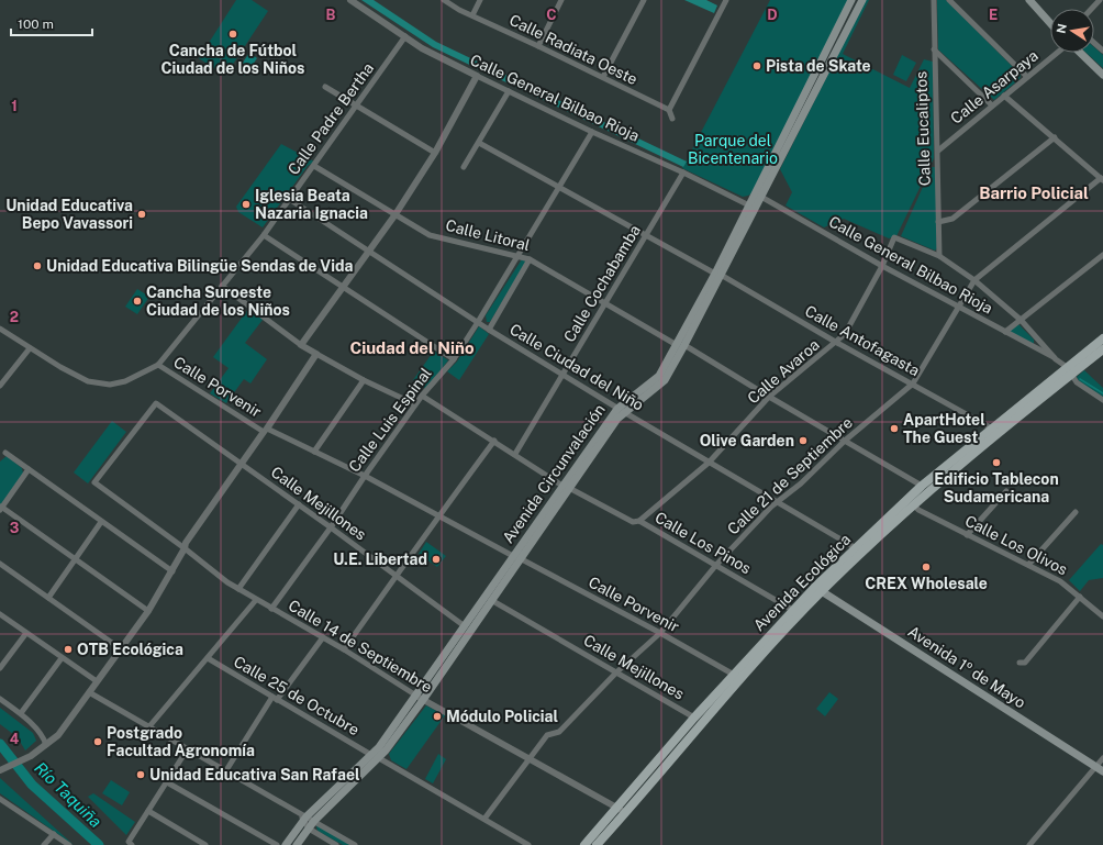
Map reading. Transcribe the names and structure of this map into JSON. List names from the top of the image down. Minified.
{"streets":{"main road":["Avenida Circunvalación","Avenida Ecológica","Avenida 1º de Mayo"],"street":["Calle Radiata Oeste","Calle Asarpaya","Calle General Bilbao Rioja","Calle Padre Bertha","Calle Eucaliptos","Calle Litoral","Calle Cochabamba","Calle Antofagasta","Calle Ciudad del Niño","Calle Avaroa","Calle Porvenir","Calle Luis Espinal","Calle 21 de Septiembre","Calle Mejillones","Calle Los Pinos","Calle Los Olivos","Calle 14 de Septiembre","Calle 25 de Octubre"]},"crossings":[["Calle Asarpaya","Calle Eucaliptos"],["Calle General Bilbao Rioja","Calle Padre Bertha"],["Calle General Bilbao Rioja","Calle Cochabamba"],["Calle General Bilbao Rioja","Calle Avaroa"],["Calle General Bilbao Rioja","Calle Luis Espinal"],["Calle General Bilbao Rioja","Avenida Circunvalación"],["Calle General Bilbao Rioja","Calle 21 de Septiembre"],["Calle Padre Bertha","Calle Litoral"],["Calle Padre Bertha","Calle Ciudad del Niño"],["Calle Padre Bertha","Calle Porvenir"],["Calle Eucaliptos","Calle Avaroa"],["Calle Litoral","Calle Cochabamba"],["Calle Litoral","Calle Avaroa"],["Calle Litoral","Calle Luis Espinal"],["Calle Litoral","Avenida Circunvalación"],["Calle Litoral","Calle 21 de Septiembre"],["Calle Litoral","Avenida Ecológica"],["Calle Cochabamba","Calle Antofagasta"],["Calle Cochabamba","Calle Ciudad del Niño"],["Calle Cochabamba","Calle Los Pinos"],["Calle Antofagasta","Calle Avaroa"],["Calle Antofagasta","Calle Luis Espinal"],["Calle Antofagasta","Avenida Circunvalación"],["Calle Antofagasta","Calle 21 de Septiembre"],["Calle Antofagasta","Avenida Ecológica"],["Calle Ciudad del Niño","Calle Avaroa"],["Calle Ciudad del Niño","Calle Luis Espinal"],["Calle Ciudad del Niño","Avenida Circunvalación"],["Calle Ciudad del Niño","Calle 21 de Septiembre"],["Calle Ciudad del Niño","Avenida Ecológica"],["Calle Avaroa","Calle Los Pinos"],["Calle Porvenir","Calle Luis Espinal"],["Calle Porvenir","Avenida Circunvalación"],["Calle Porvenir","Calle 21 de Septiembre"],["Calle Porvenir","Avenida Ecológica"],["Calle Luis Espinal","Calle Mejillones"],["Calle Luis Espinal","Calle Los Pinos"],["Calle Luis Espinal","Calle 14 de Septiembre"],["Avenida Circunvalación","Calle Mejillones"],["Avenida Circunvalación","Calle Los Pinos"],["Avenida Circunvalación","Calle 14 de Septiembre"],["Avenida Circunvalación","Calle 25 de Octubre"],["Calle 21 de Septiembre","Calle Mejillones"],["Calle 21 de Septiembre","Calle Los Pinos"],["Calle 21 de Septiembre","Calle 14 de Septiembre"],["Calle 21 de Septiembre","Calle 25 de Octubre"],["Calle Mejillones","Avenida Ecológica"],["Calle Mejillones","Calle 14 de Septiembre"],["Calle Los Pinos","Avenida Ecológica"],["Calle Los Olivos","Avenida Ecológica"],["Avenida Ecológica","Calle 14 de Septiembre"],["Avenida Ecológica","Avenida 1º de Mayo"]],"districts":["Barrio Policial","Ciudad del Niño"],"water":["Río Taquiña"],"parks":["Parque del Bicentenario"],"places":["Cancha de Fútbol Ciudad de los Niños","Pista de Skate","Iglesia Beata Nazaria Ignacia","Unidad Educativa Bepo Vavassori","Unidad Educativa Bilingüe Sendas de Vida","Cancha Suroeste Ciudad de los Niños","ApartHotel The Guest","Olive Garden","Edificio Tablecon Sudamericana","U.E. Libertad","CREX Wholesale","OTB Ecológica","Módulo Policial","Postgrado Facultad Agronomía","Unidad Educativa San Rafael"],"scale_bar":"100 m","north":"left","grid":{"columns":["B","C","D","E"],"rows":["1","2","3","4"]}}
